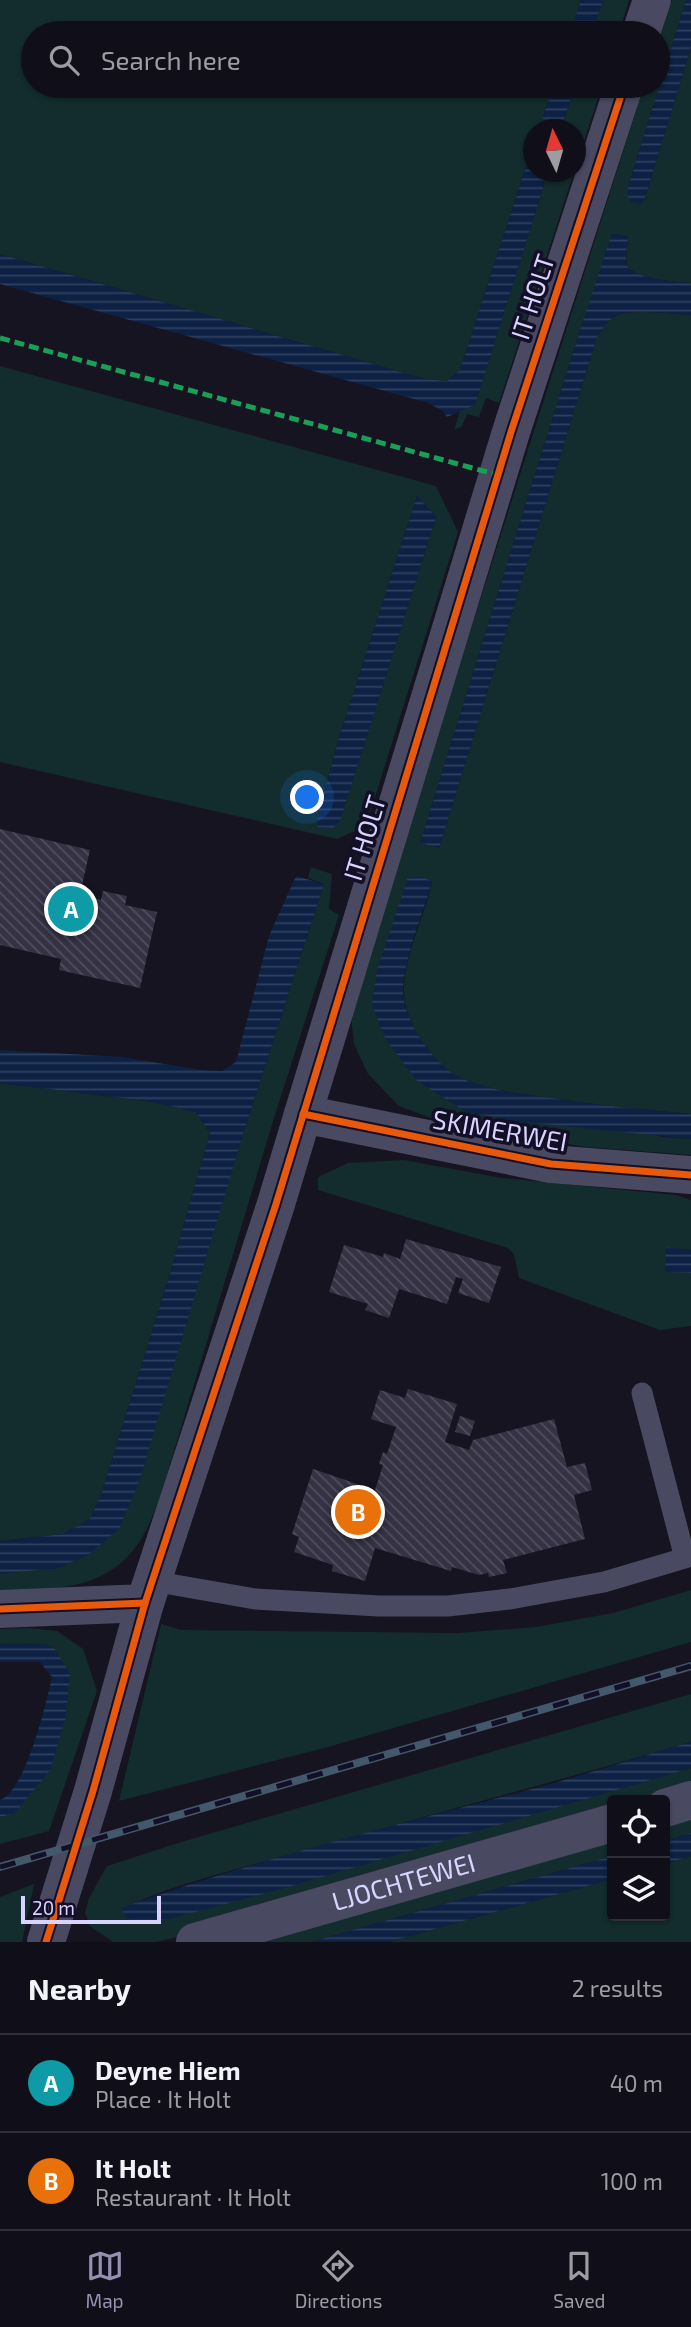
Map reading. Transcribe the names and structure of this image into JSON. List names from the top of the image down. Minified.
{"streets":{"street":["IT HOLT","SKIMERWEI","LJOCHTEWEI"]},"crossings":[["IT HOLT","SKIMERWEI"]],"scale_bar":"20 m","north":"top","page":{"search":"Search here","pins":["A","B"],"scale":"20 m","heading":["Nearby","2 results"],"list":[{"mark":"A","name":"Deyne Hiem","note":"Place · It Holt","value":"40 m"},{"mark":"B","name":"It Holt","note":"Restaurant · It Holt","value":"100 m"}],"nav":["Map","Directions","Saved"]}}
